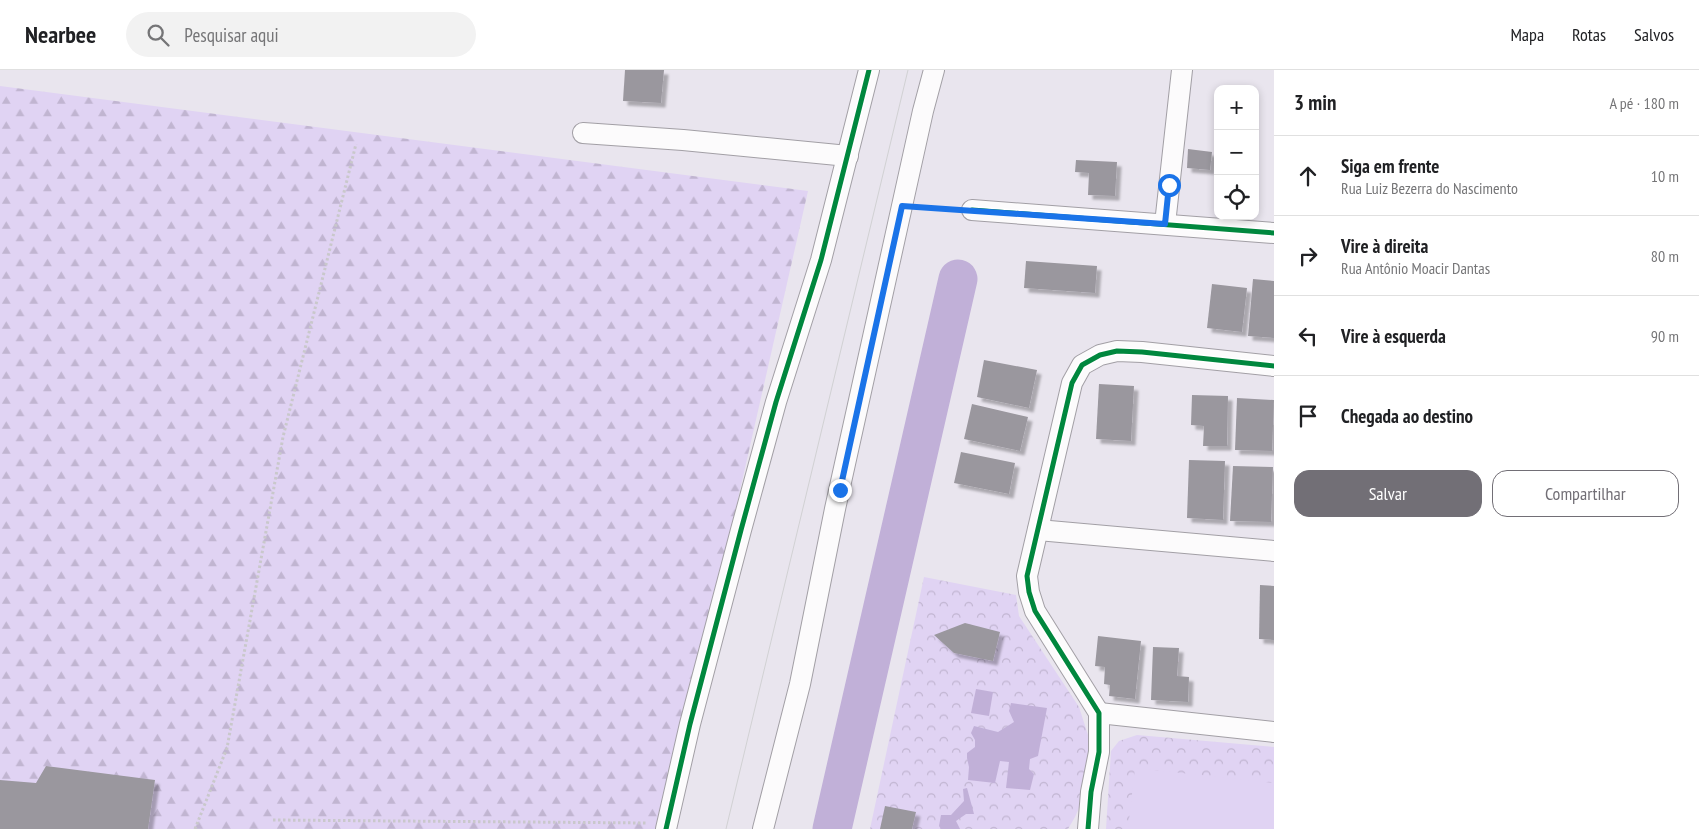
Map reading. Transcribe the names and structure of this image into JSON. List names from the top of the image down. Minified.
{"page":{"header":"Nearbee","search":"Pesquisar aqui","nav":["Mapa","Rotas","Salvos"],"heading":["3 min","A pé · 180 m"],"map_buttons":["+","−"],"list":[["Siga em frente","Rua Luiz Bezerra do Nascimento","10 m"],["Vire à direita","Rua Antônio Moacir Dantas","80 m"],["Vire à esquerda","90 m"],"Chegada ao destino"],"buttons":["Salvar","Compartilhar"]}}
